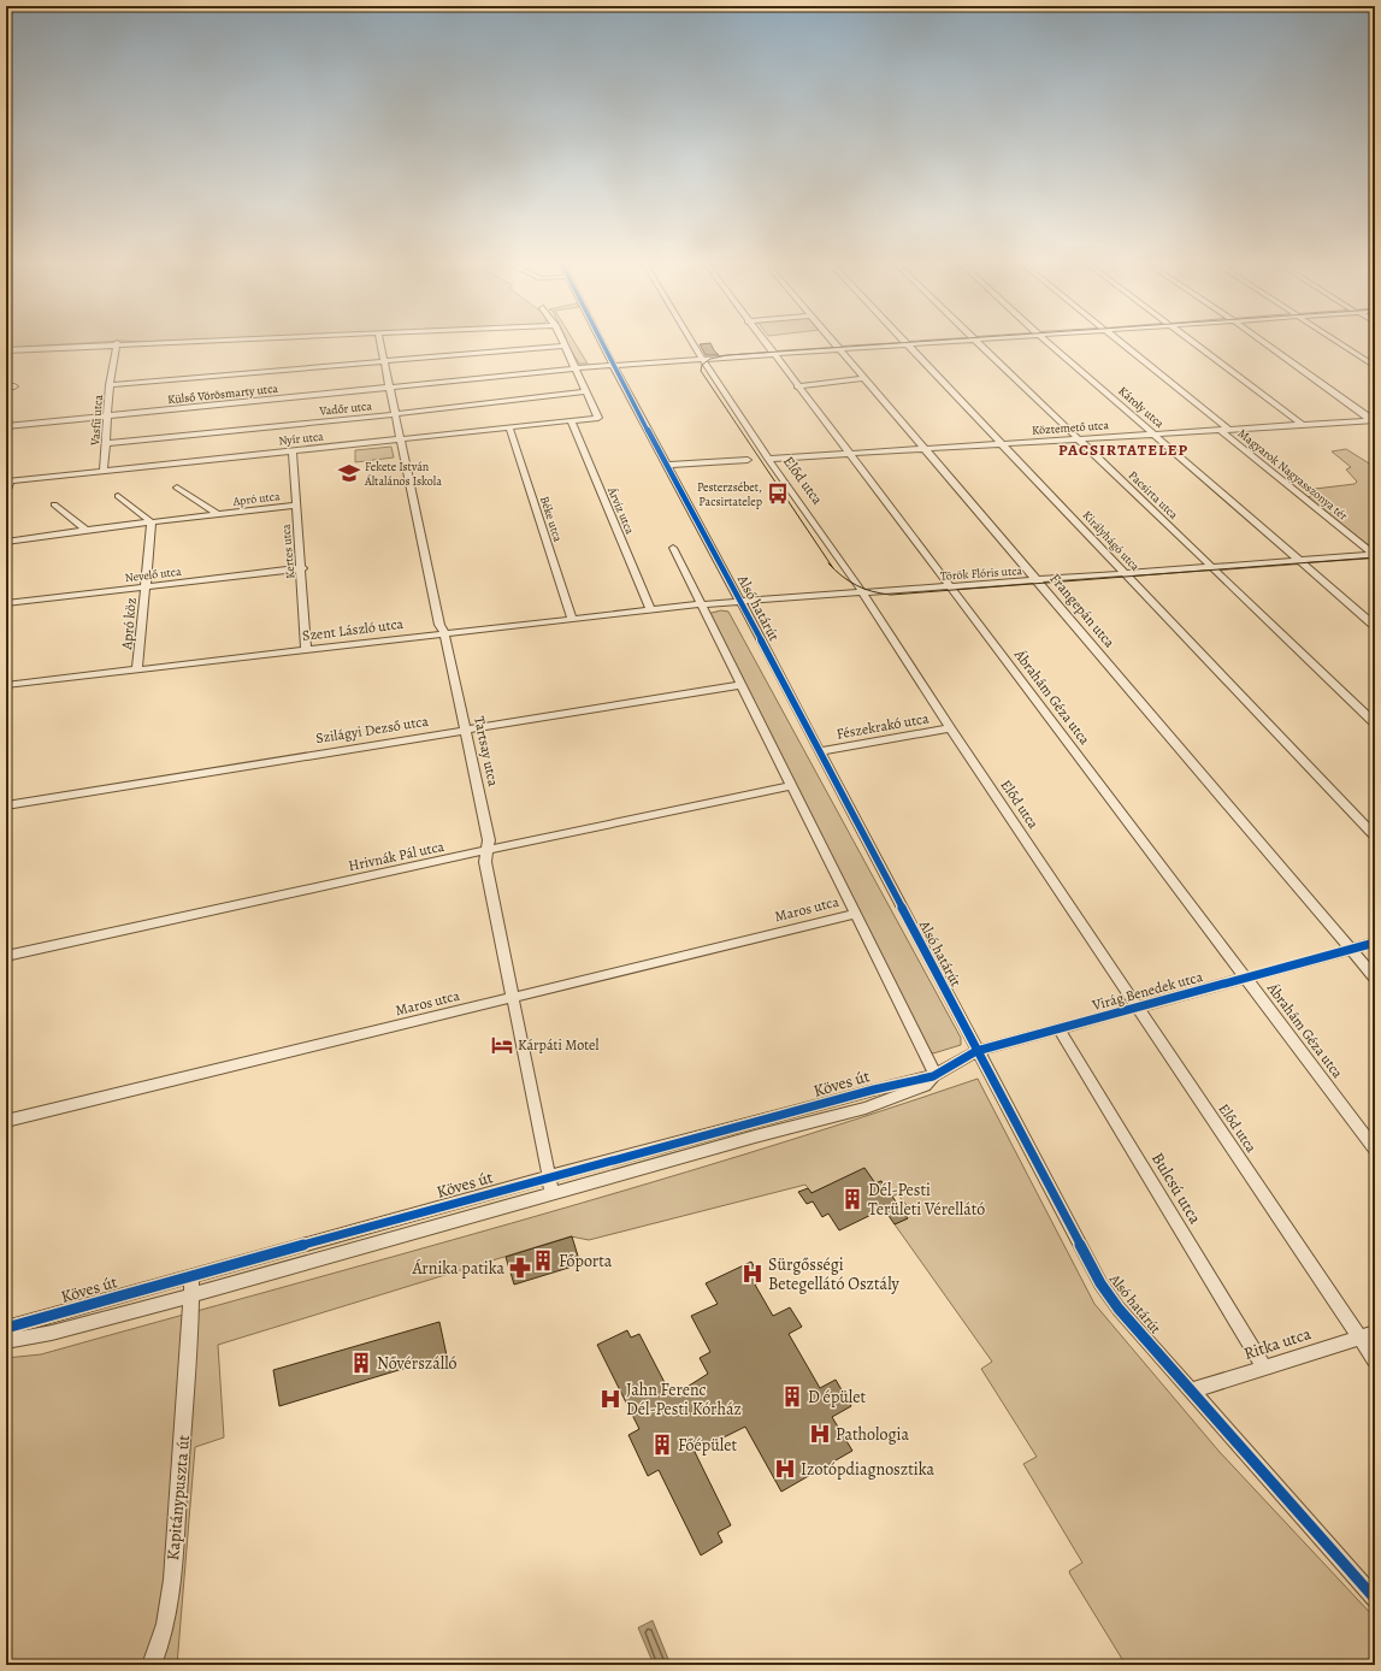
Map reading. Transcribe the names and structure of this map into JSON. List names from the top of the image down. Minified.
{"streets":{"street":["Külső Vörösmarty utca","Károly utca","Vadőr utca","Vasfű utca","Köztemető utca","Nyír utca","Magyarok Nagyasszonya tér","Előd utca","Pacsirta utca","Apró utca","Árvíz utca","Béke utca","Királyhágó utca","Kertes utca","Török Flóris utca","Nevelő utca","Alsó határút","Frangepán utca","Apró köz","Szent László utca","Ábrahám Géza utca","Fészekrakó utca","Szilágyi Dezső utca","Tartsay utca","Hrivnák Pál utca","Maros utca","Virág Benedek utca","Köves út","Bulcsú utca","Ritka utca","Kapitánypuszta út"]},"crossings":[["Külső Vörösmarty utca","Vasfű utca"],["Külső Vörösmarty utca","Előd utca"],["Külső Vörösmarty utca","Királyhágó utca"],["Külső Vörösmarty utca","Alsó határút"],["Külső Vörösmarty utca","Frangepán utca"],["Külső Vörösmarty utca","Ábrahám Géza utca"],["Külső Vörösmarty utca","Tartsay utca"],["Károly utca","Köztemető utca"],["Károly utca","Török Flóris utca"],["Vadőr utca","Vasfű utca"],["Vadőr utca","Nyír utca"],["Vadőr utca","Tartsay utca"],["Vasfű utca","Nyír utca"],["Köztemető utca","Magyarok Nagyasszonya tér"],["Köztemető utca","Előd utca"],["Köztemető utca","Pacsirta utca"],["Köztemető utca","Királyhágó utca"],["Köztemető utca","Frangepán utca"],["Köztemető utca","Ábrahám Géza utca"],["Nyír utca","Árvíz utca"],["Nyír utca","Béke utca"],["Nyír utca","Kertes utca"],["Nyír utca","Tartsay utca"],["Magyarok Nagyasszonya tér","Török Flóris utca"],["Előd utca","Török Flóris utca"],["Előd utca","Fészekrakó utca"],["Előd utca","Virág Benedek utca"],["Előd utca","Ritka utca"],["Pacsirta utca","Török Flóris utca"],["Apró utca","Kertes utca"],["Apró utca","Apró köz"],["Árvíz utca","Szent László utca"],["Béke utca","Szent László utca"],["Királyhágó utca","Török Flóris utca"],["Kertes utca","Nevelő utca"],["Kertes utca","Szent László utca"],["Török Flóris utca","Alsó határút"],["Török Flóris utca","Frangepán utca"],["Török Flóris utca","Szent László utca"],["Török Flóris utca","Ábrahám Géza utca"],["Nevelő utca","Apró köz"],["Alsó határút","Fészekrakó utca"],["Alsó határút","Virág Benedek utca"],["Alsó határút","Ritka utca"],["Frangepán utca","Virág Benedek utca"],["Apró köz","Szent László utca"],["Szent László utca","Tartsay utca"],["Ábrahám Géza utca","Virág Benedek utca"],["Szilágyi Dezső utca","Tartsay utca"],["Tartsay utca","Hrivnák Pál utca"],["Tartsay utca","Maros utca"],["Tartsay utca","Köves út"],["Virág Benedek utca","Köves út"],["Virág Benedek utca","Bulcsú utca"],["Köves út","Kapitánypuszta út"],["Bulcsú utca","Ritka utca"]],"districts":["PACSIRTATELEP"],"places":{"school or university":["Fekete István Általános Iskola"],"bus stop":["Pesterzsébet, Pacsirtatelep"],"hotel":["Kárpáti Motel"],"building":["Dél-Pesti Területi Vérellátó","Főporta","Nővérszálló","D épület","Főépület"],"pharmacy":["Árnika patika"],"hospital":["Sürgősségi Betegellátó Osztály","Jahn Ferenc Dél-Pesti Kórház","Pathologia","Izotópdiagnosztika"]}}
